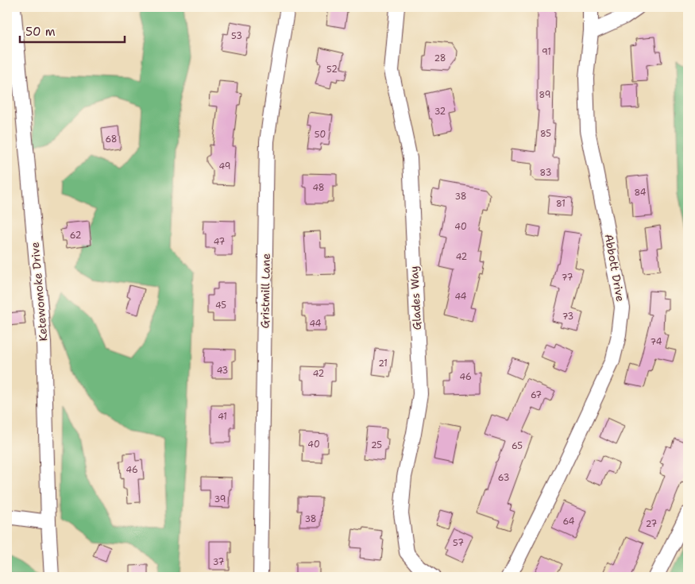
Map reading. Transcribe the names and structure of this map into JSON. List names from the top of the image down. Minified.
{"streets":{"street":["Abbott Drive","Gristmill Lane","Ketewomoke Drive","Glades Way"]},"house_numbers":["53","91","28","52","89","32","85","50","68","49","83","48","84","38","81","40","62","47","42","77","44","45","73","44","74","21","43","42","46","67","41","40","25","65","46","63","39","38","64","27","57","37"],"scale_bar":"50 m"}
